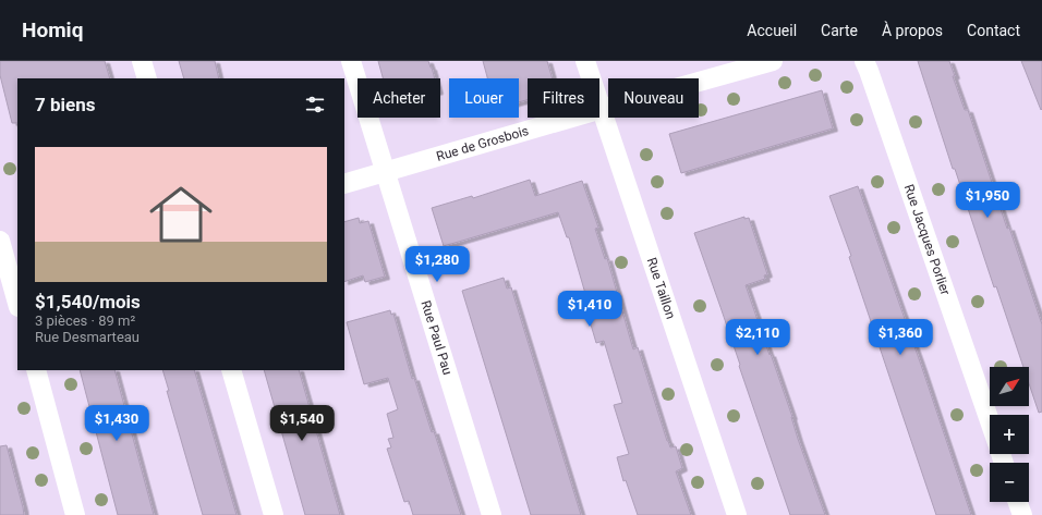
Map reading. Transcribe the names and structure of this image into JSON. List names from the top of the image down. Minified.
{"streets":{"street":["Rue de Grosbois","Rue Jacques Porlier","Rue Taillon","Rue Paul Pau"]},"crossings":[["Rue de Grosbois","Rue Taillon"],["Rue de Grosbois","Rue Paul Pau"]],"north":"top right","page":{"header":"Homiq","nav":["Accueil","Carte","À propos","Contact"],"chip":["Acheter","Louer","Filtres","Nouveau"],"heading":"7 biens","list":[{"name":"$1,540/mois","note":"3 pièces · 89 m² · Rue Desmarteau"}],"price":["$1,950","$1,280","$1,410","$2,110","$1,360","$1,430","$1,540"],"map_buttons":["+","−"]}}
